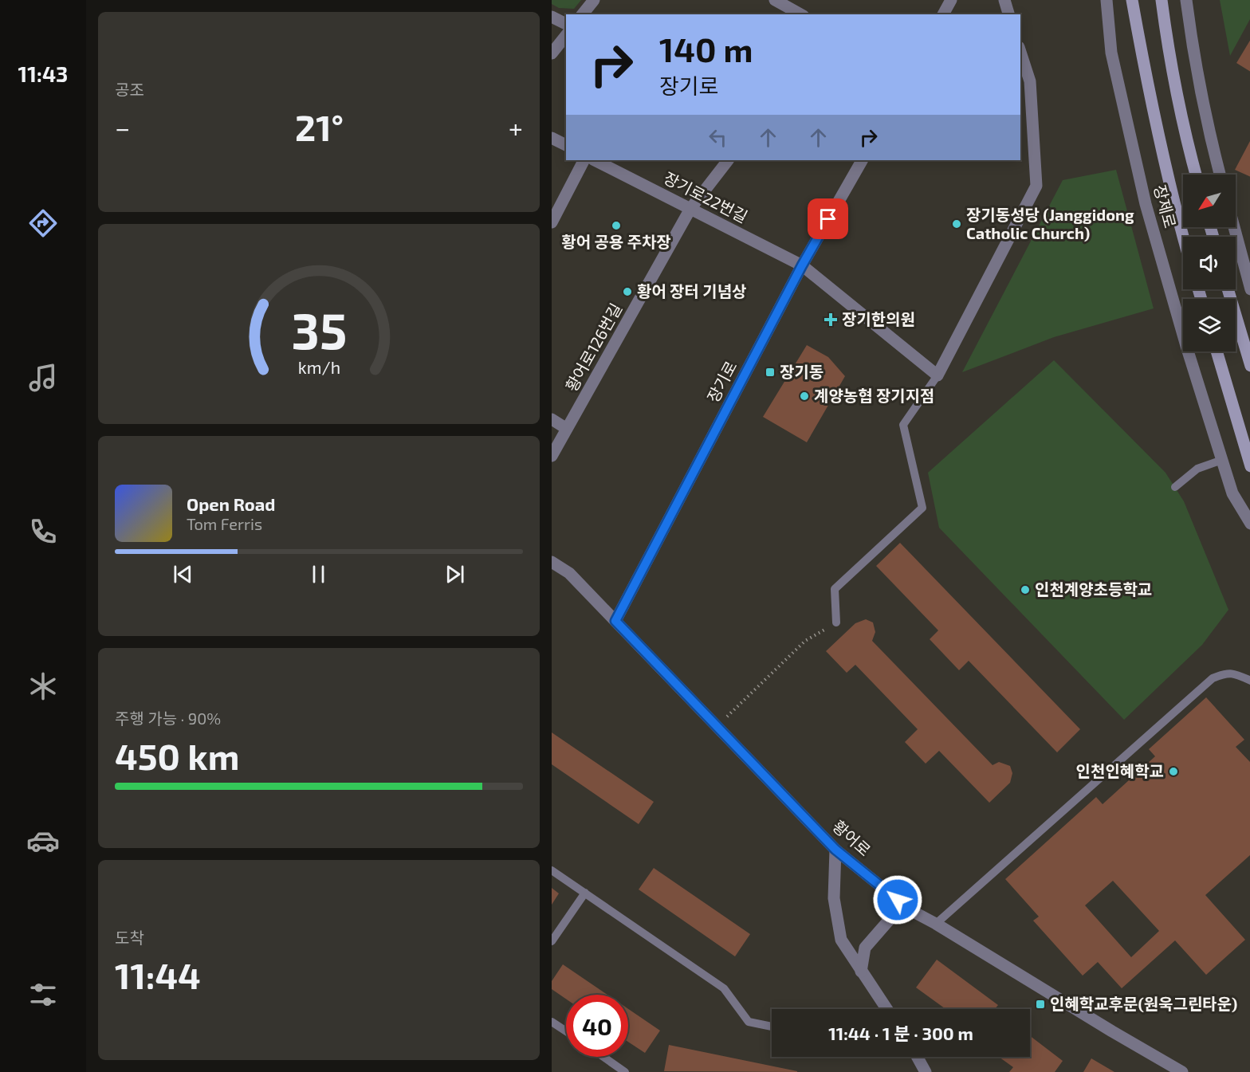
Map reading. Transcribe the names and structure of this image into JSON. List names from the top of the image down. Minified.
{"streets":{"main road":["장제로"],"street":["장기로22번길","황어로126번길","장기로","황어로"]},"crossings":[["장기로22번길","황어로126번길"],["장기로22번길","장기로"],["장기로","황어로"]],"places":{"other":["장기동성당 (Janggidong Catholic Church)","황어 공용 주차장","황어 장터 기념상","계양농협 장기지점","인천계양초등학교","인천인혜학교"],"health":["장기한의원"],"transit":["장기동","인혜학교후문(원욱그린타운)"]},"north":"bottom left","page":{"tabs":"11:43","tile":["공조",["주행 가능 · 90%","450 km"],["도착","11:44"]],"turn":["140 m","장기로"],"heat":["−","21°","+"],"song":["Open Road","Tom Ferris"],"limit":"40","trip":"11:44 · 1 분 · 300 m","gauge":["35","km/h"]}}
